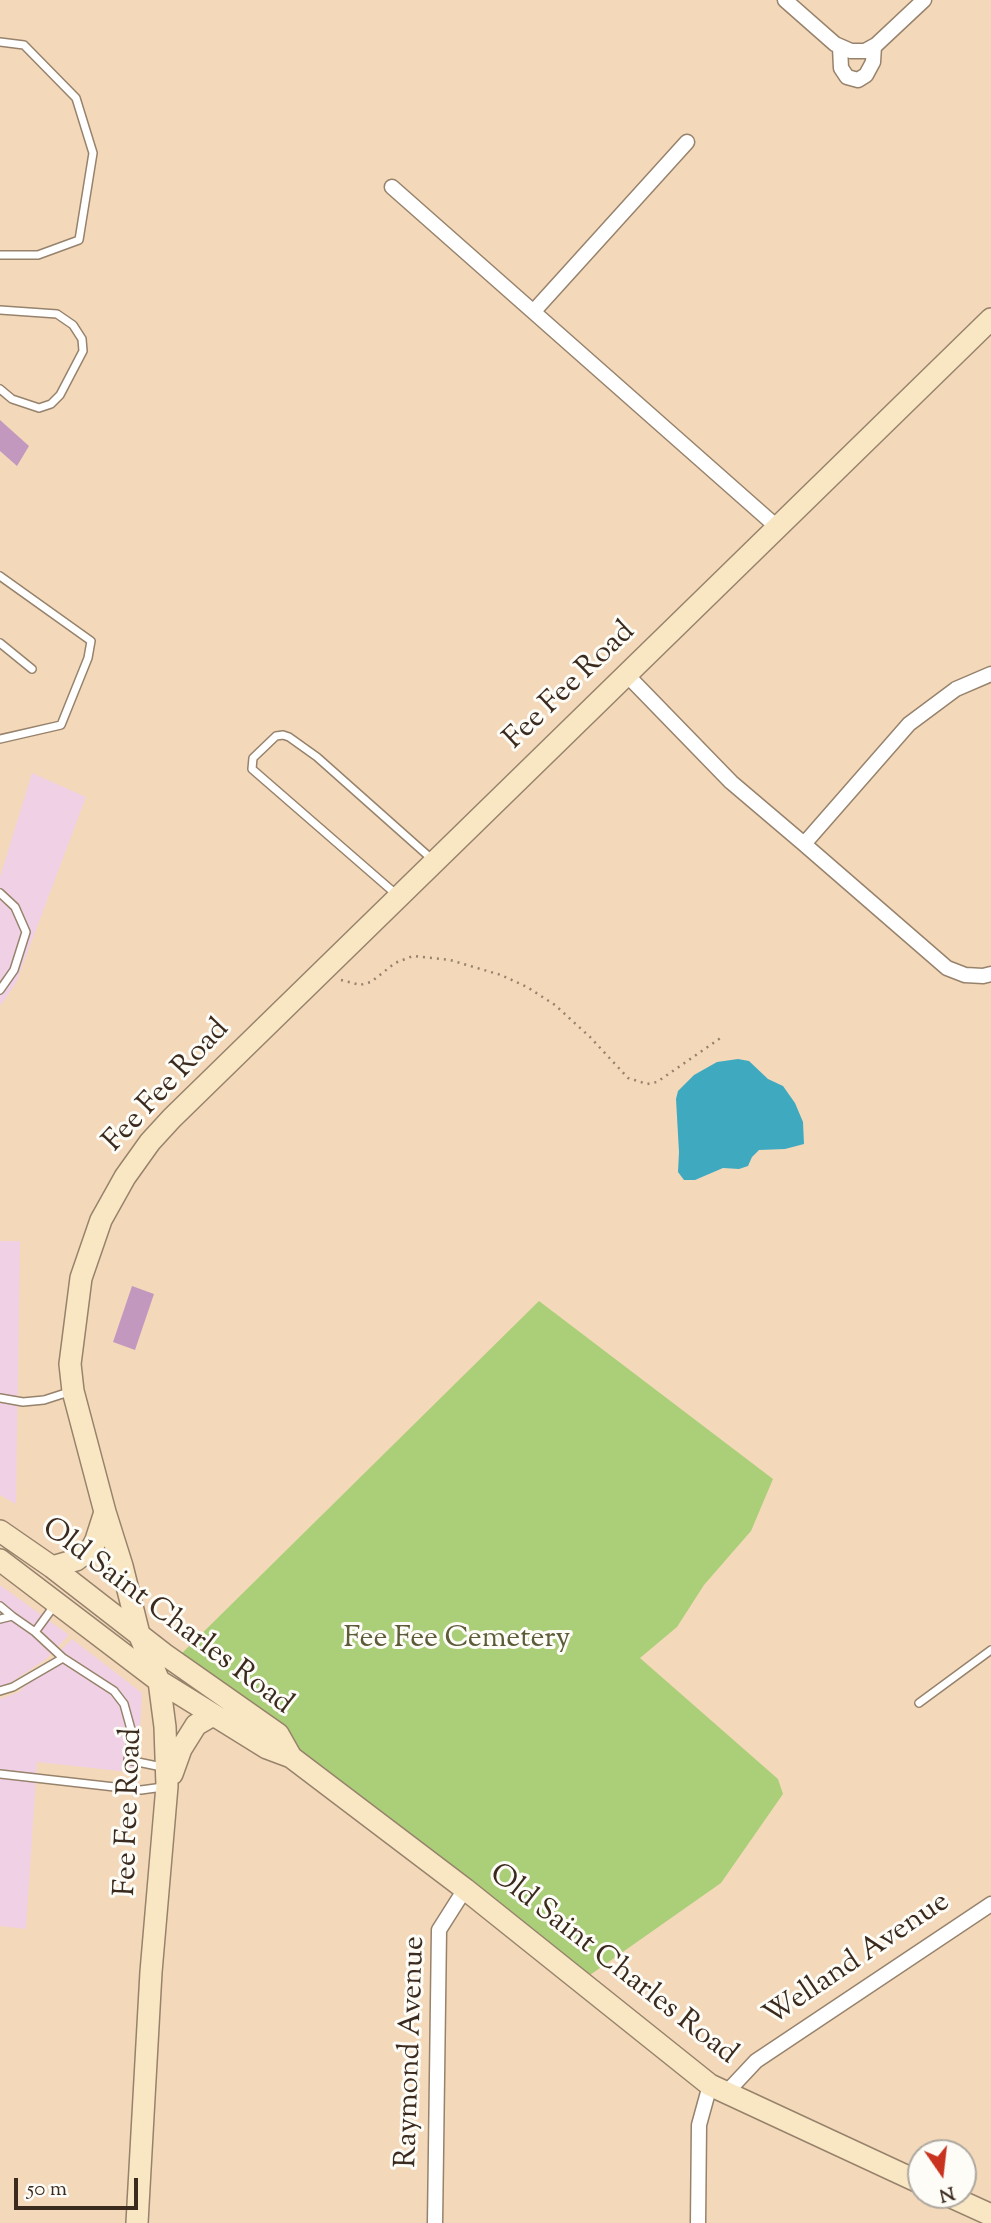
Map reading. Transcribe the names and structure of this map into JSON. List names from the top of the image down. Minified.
{"streets":{"street":["Fee Fee Road","Old Saint Charles Road","Welland Avenue","Raymond Avenue"]},"crossings":[["Fee Fee Road","Old Saint Charles Road"],["Old Saint Charles Road","Welland Avenue"],["Old Saint Charles Road","Raymond Avenue"]],"parks":["Fee Fee Cemetery"],"scale_bar":"50 m","north":"bottom"}
